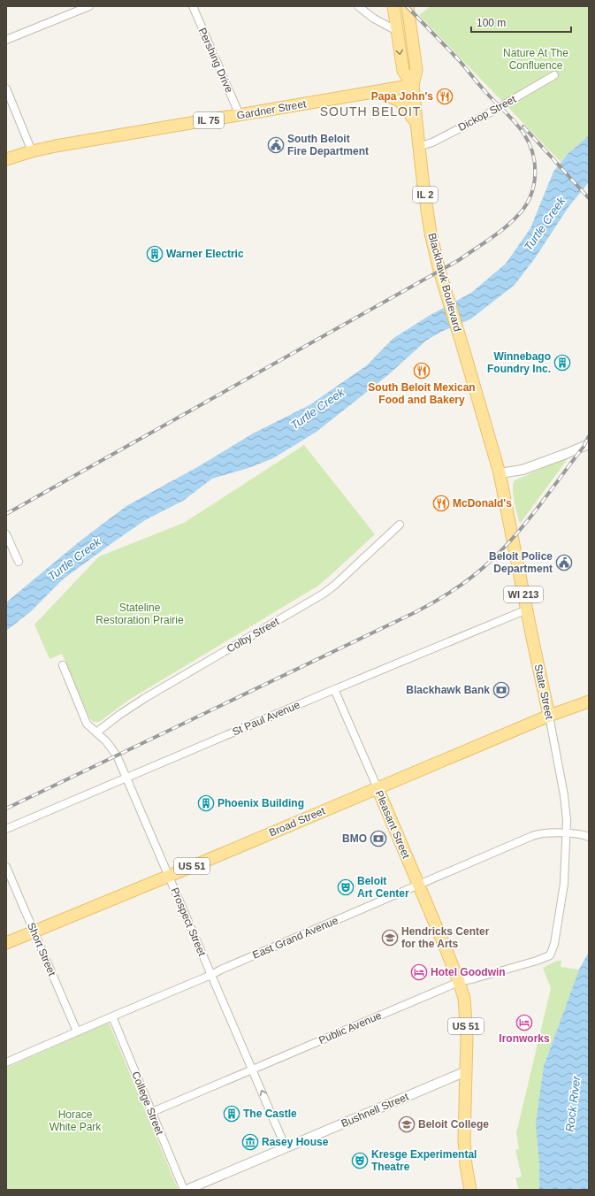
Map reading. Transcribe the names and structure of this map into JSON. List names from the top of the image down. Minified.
{"streets":{"main road":["Gardner Street","IL 75","IL 2","Blackhawk Boulevard","WI 213","State Street","Broad Street","Pleasant Street","US 51"],"street":["Pershing Drive","Dickop Street","Colby Street","St Paul Avenue","Prospect Street","East Grand Avenue","Short Street","Public Avenue","College Street","Bushnell Street"]},"crossings":[["Pershing Drive","Gardner Street"],["Gardner Street","Blackhawk Boulevard"],["Dickop Street","Blackhawk Boulevard"],["Blackhawk Boulevard","State Street"],["Colby Street","Prospect Street"],["State Street","St Paul Avenue"],["State Street","Broad Street"],["State Street","East Grand Avenue"],["State Street","Public Avenue"],["St Paul Avenue","Pleasant Street"],["St Paul Avenue","Prospect Street"],["Broad Street","Pleasant Street"],["Broad Street","Prospect Street"],["Broad Street","Short Street"],["Pleasant Street","East Grand Avenue"],["Pleasant Street","Public Avenue"],["Pleasant Street","Bushnell Street"],["Prospect Street","East Grand Avenue"],["Prospect Street","Public Avenue"],["Prospect Street","Bushnell Street"],["East Grand Avenue","Short Street"],["East Grand Avenue","College Street"],["Public Avenue","College Street"],["College Street","Bushnell Street"]],"districts":["SOUTH BELOIT"],"water":["Turtle Creek","Rock River"],"parks":["Nature At The Confluence","Stateline Restoration Prairie","Horace White Park"],"places":{"restaurant":["Papa John's","South Beloit Mexican Food and Bakery","McDonald's"],"public building":["South Beloit Fire Department","Beloit Police Department"],"building":["Warner Electric","Winnebago Foundry Inc.","Phoenix Building","The Castle"],"bank":["Blackhawk Bank","BMO"],"theatre":["Beloit Art Center","Kresge Experimental Theatre"],"school or university":["Hendricks Center for the Arts","Beloit College"],"hotel":["Hotel Goodwin","Ironworks"],"museum":["Rasey House"]},"scale_bar":"100 m"}
